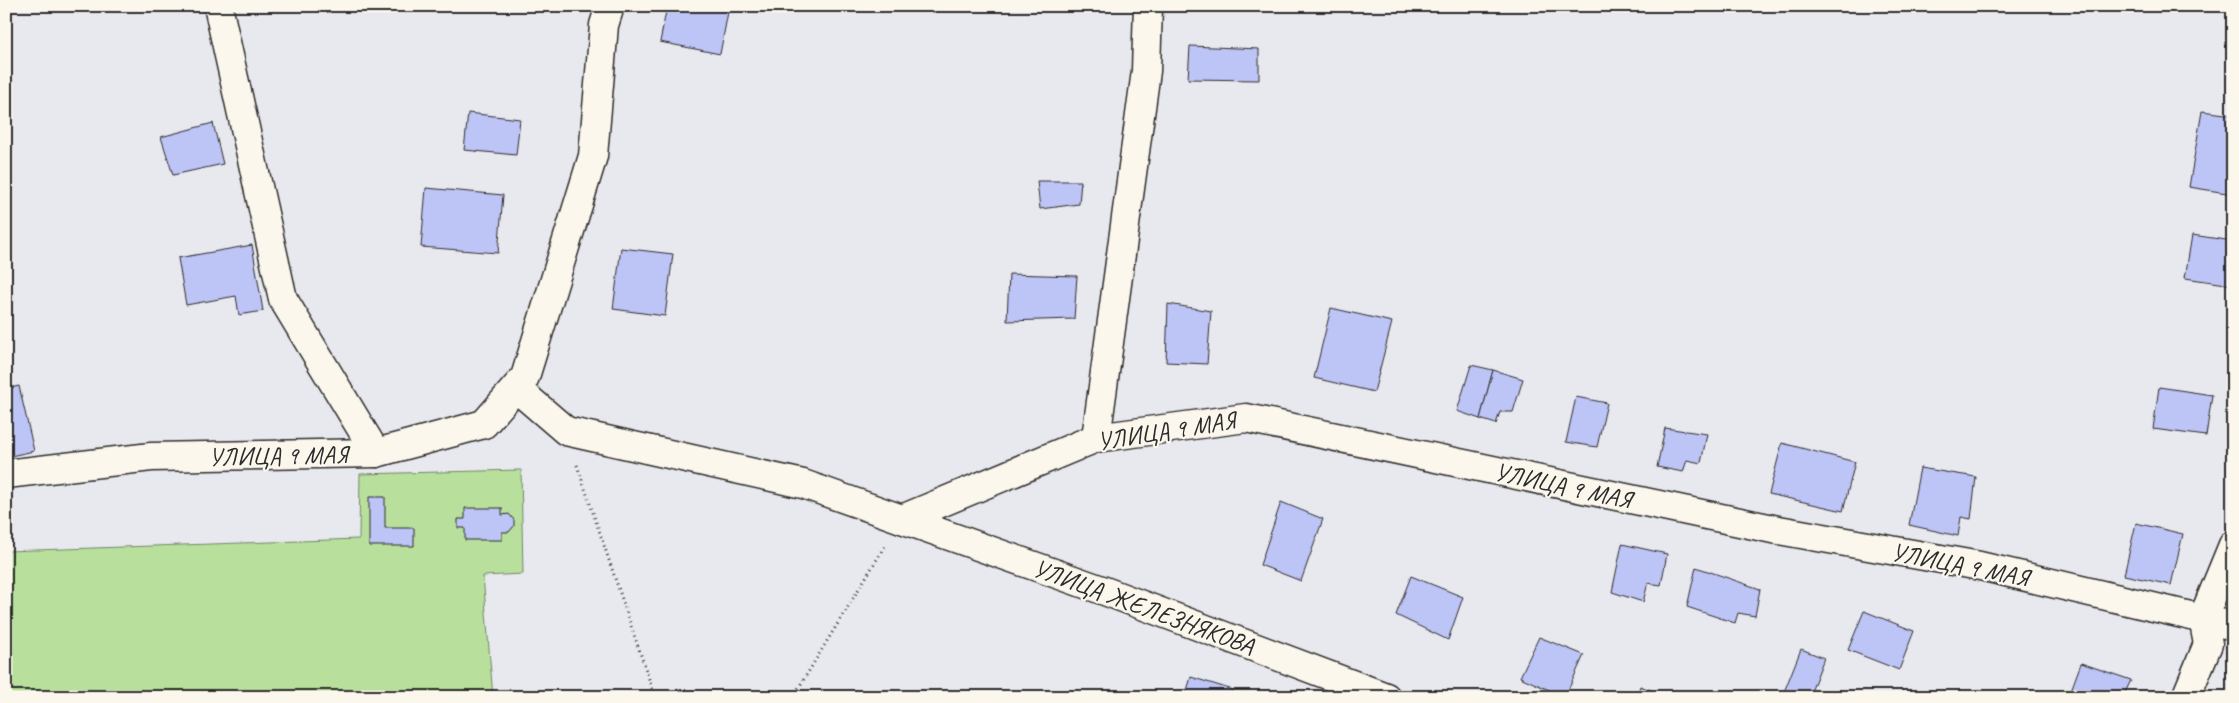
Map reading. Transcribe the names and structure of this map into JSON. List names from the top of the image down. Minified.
{"streets":{"street":["УЛИЦА 9 МАЯ","УЛИЦА ЖЕЛЕЗНЯКОВА"]},"crossings":[["УЛИЦА 9 МАЯ","УЛИЦА ЖЕЛЕЗНЯКОВА"]]}
